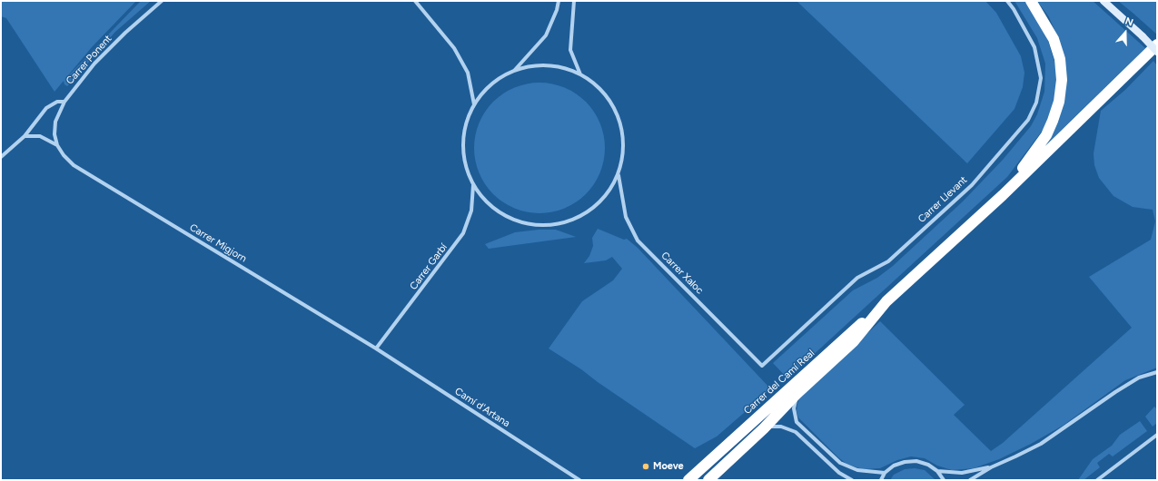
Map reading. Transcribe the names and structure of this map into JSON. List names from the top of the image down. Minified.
{"streets":{"highway":["Carrer del Camí Real"],"street":["Carrer Ponent","Carrer Llevant","Carrer Migjorn","Carrer Garbí","Carrer Xaloc","Camí d'Artana"]},"crossings":[["Carrer Ponent","Carrer Migjorn"],["Carrer Llevant","Carrer Xaloc"],["Carrer Migjorn","Carrer Garbí"],["Carrer Migjorn","Camí d'Artana"],["Carrer Garbí","Camí d'Artana"]],"places":["Moeve"],"north":"top"}
